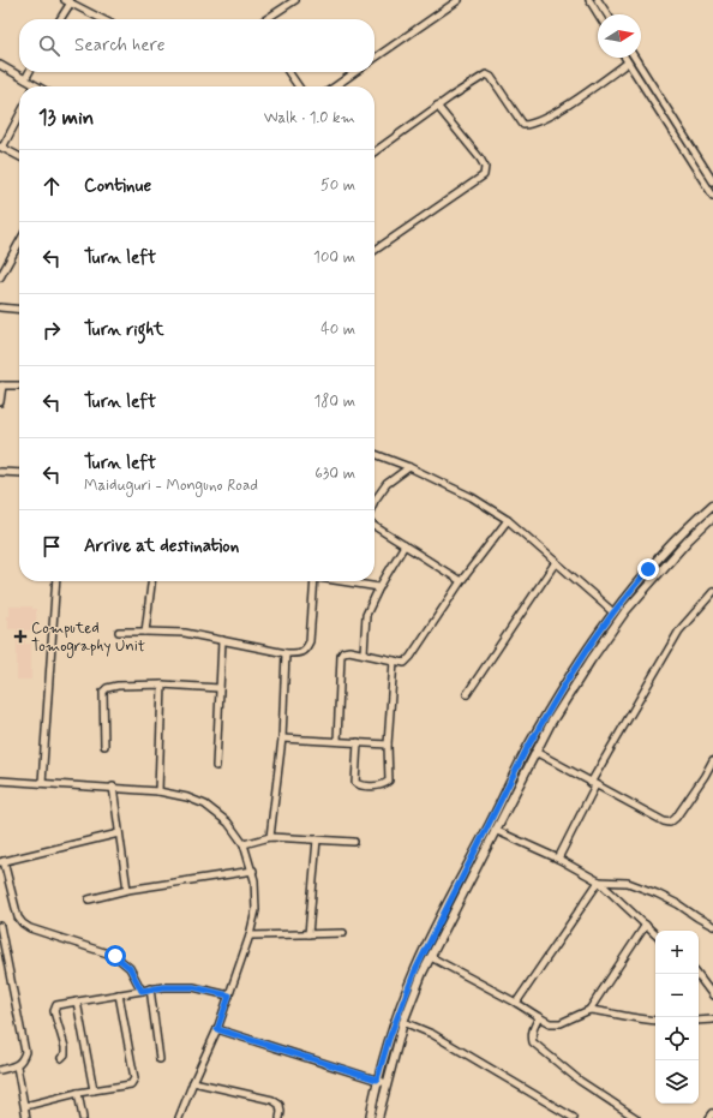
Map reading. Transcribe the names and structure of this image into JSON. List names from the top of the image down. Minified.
{"places":{"health":["Computed Tomography Unit"]},"north":"right","page":{"search":"Search here","heading":["13 min","Walk · 1.0 km"],"list":[["Continue","50 m"],["Turn left","100 m"],["Turn right","40 m"],["Turn left","180 m"],["Turn left","Maiduguri - Monguno Road","630 m"],"Arrive at destination"],"map_buttons":["+","−"]}}
